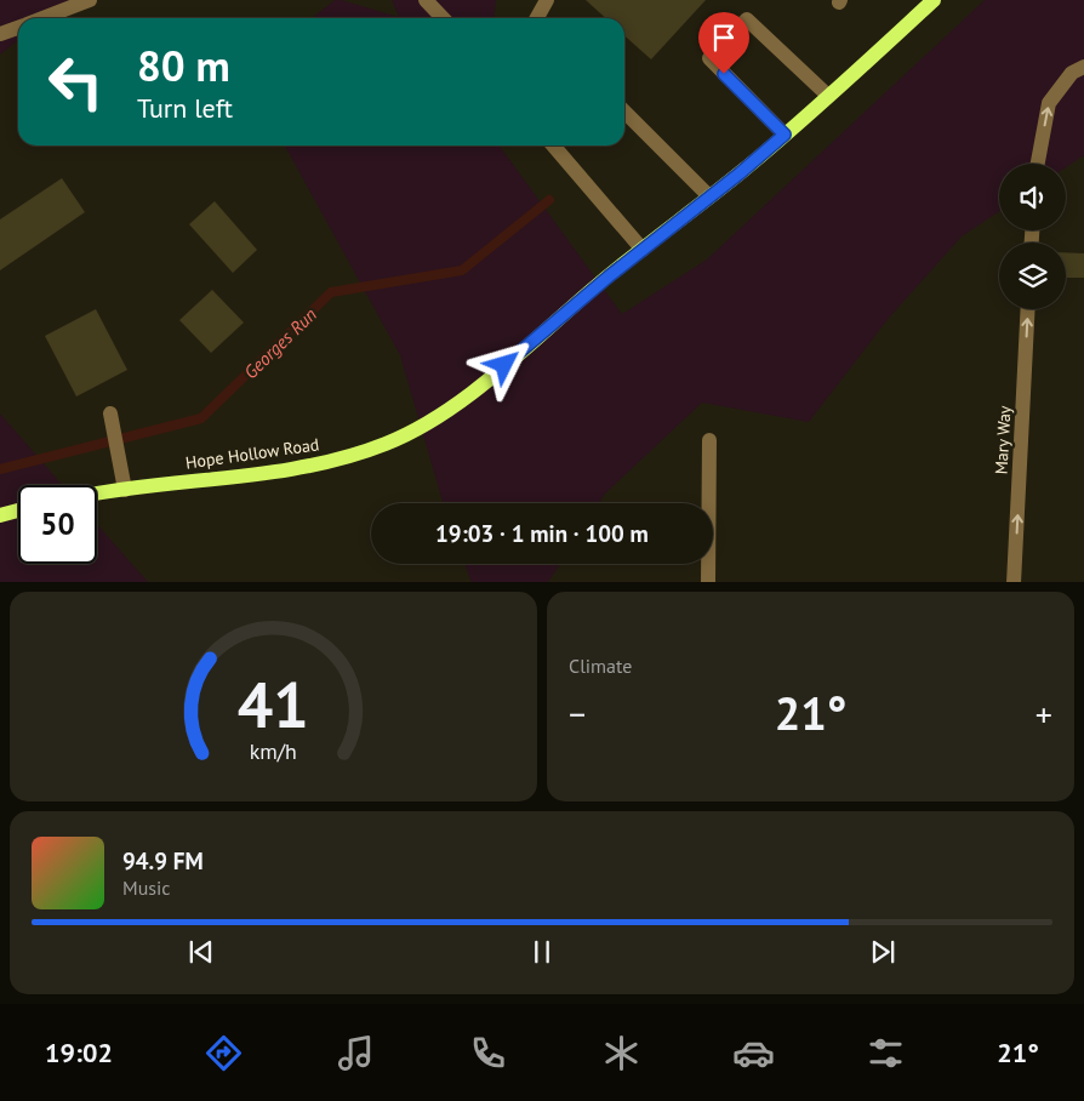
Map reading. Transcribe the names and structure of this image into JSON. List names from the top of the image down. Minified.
{"streets":{"main road":["Hope Hollow Road"],"street":["Mary Way"]},"one_way":["Mary Way"],"water":["Georges Run"],"page":{"turn":["80 m","Turn left"],"limit":"50","trip":"19:03 · 1 min · 100 m","tile":"Climate","heat":["−","21°","+"],"song":["94.9 FM","Music"],"tabs":["19:02","21°"],"gauge":["41","km/h"]}}
